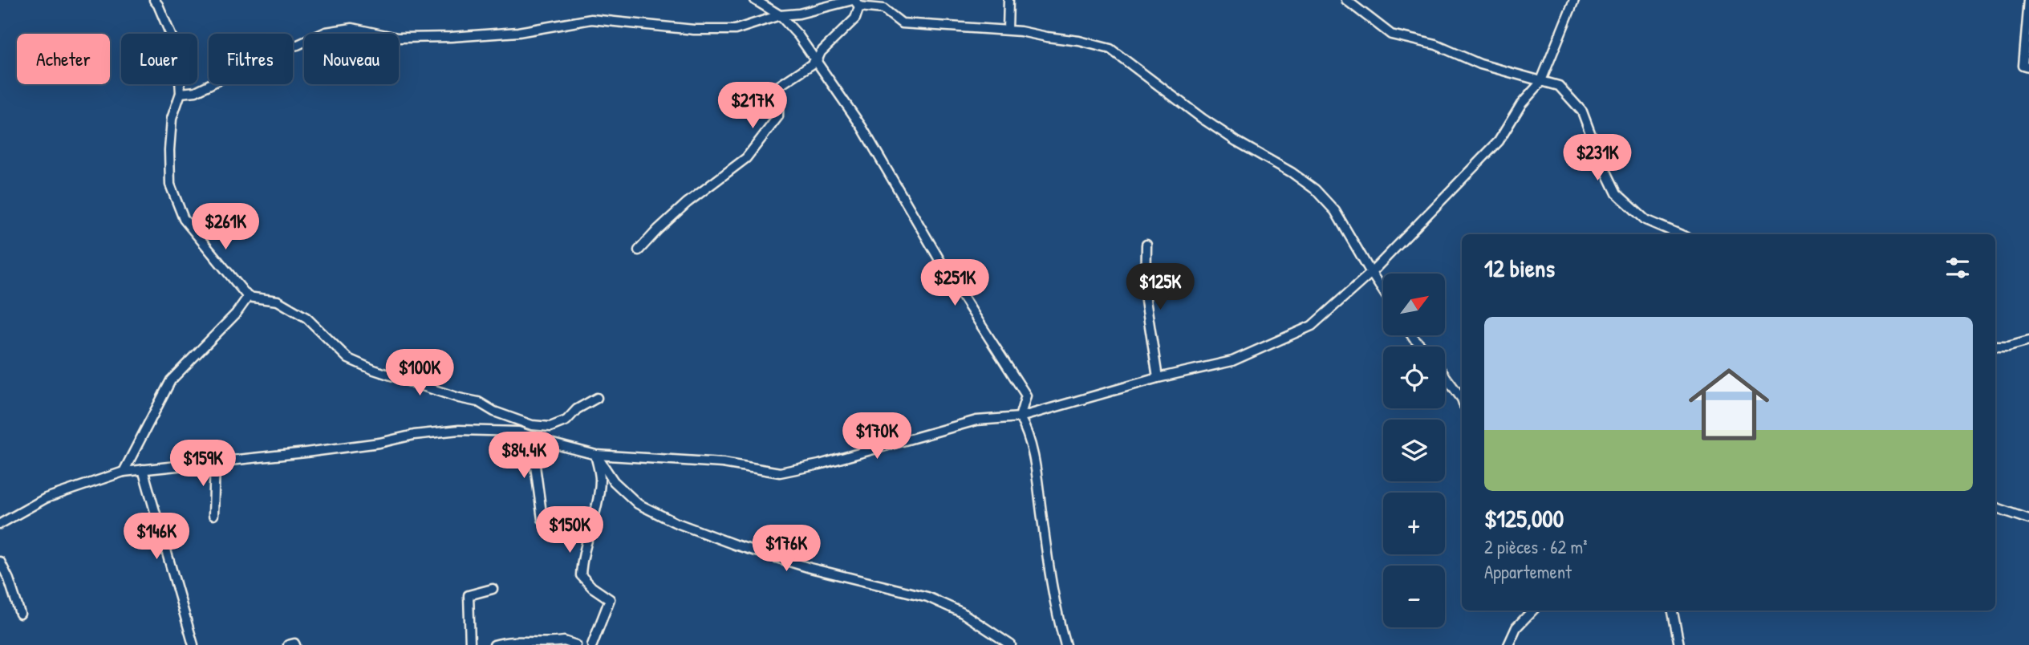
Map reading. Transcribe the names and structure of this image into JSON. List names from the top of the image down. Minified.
{"north":"top right","page":{"chip":["Acheter","Louer","Filtres","Nouveau"],"price":["$217K","$231K","$261K","$251K","$125K","$100K","$170K","$84.4K","$159K","$150K","$146K","$176K"],"heading":"12 biens","map_buttons":["+","−"],"list":[{"name":"$125,000","note":"2 pièces · 62 m² · Appartement"}]}}
